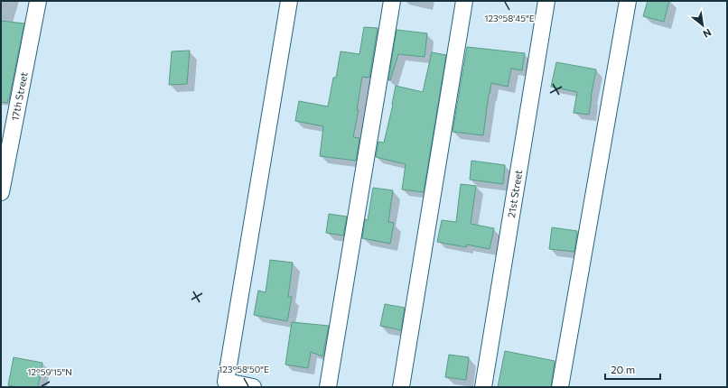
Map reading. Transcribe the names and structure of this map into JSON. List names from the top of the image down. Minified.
{"streets":{"street":["17th Street","21st Street"]},"scale_bar":"20 m","north":"bottom right","coordinates":["123°58'45\"E","123°58'50\"E","12°59'15\"N"]}
